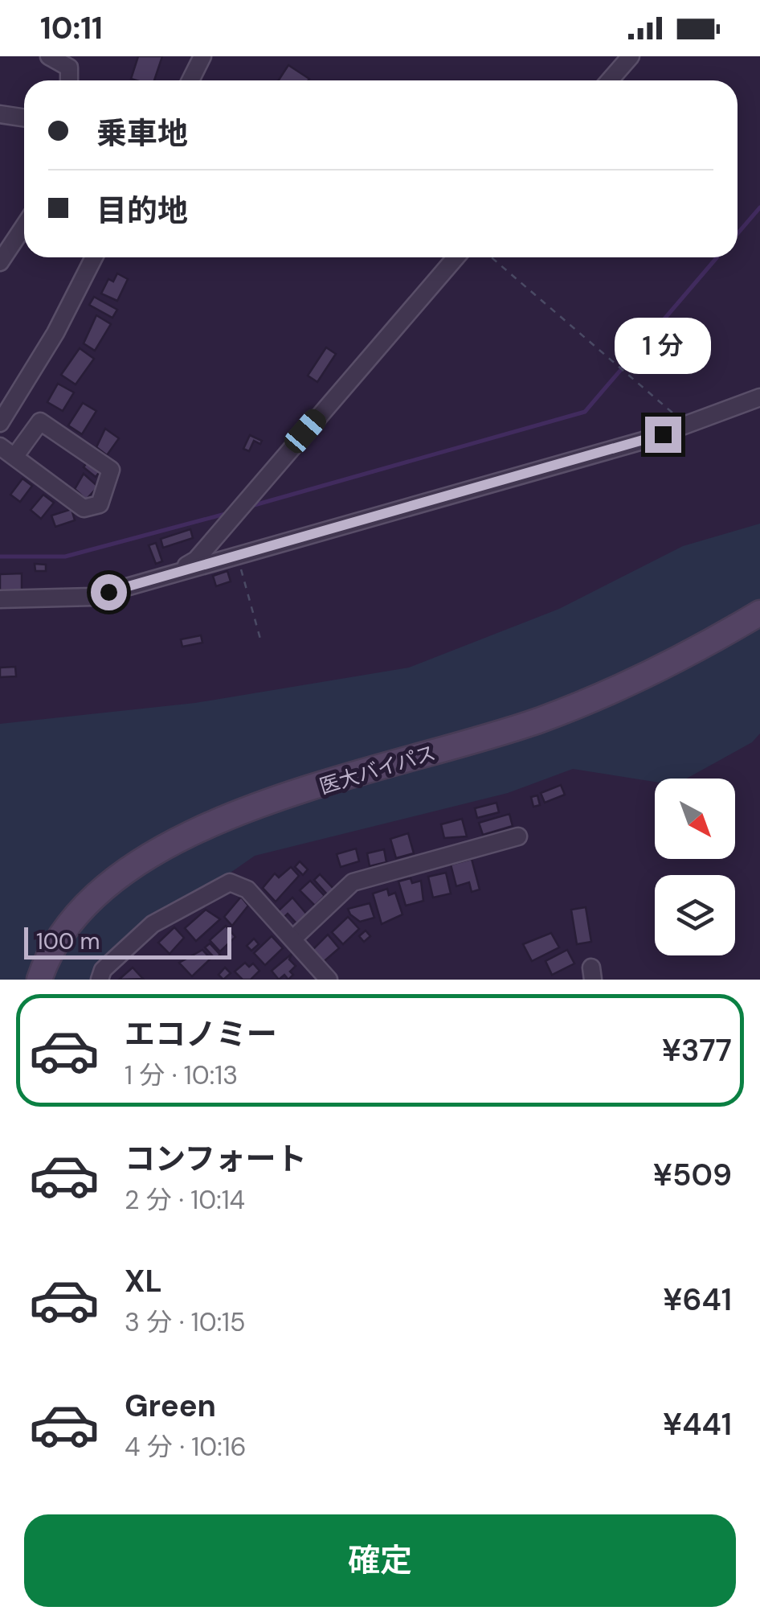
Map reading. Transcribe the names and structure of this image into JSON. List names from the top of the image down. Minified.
{"streets":{"main road":["医大バイパス"]},"scale_bar":"100 m","north":"bottom right","page":{"status":"10:11","banner":["乗車地","目的地"],"bubble":"1 分","scale":"100 m","list":[{"name":"エコノミー","note":"1 分 · 10:13","value":"¥377"},{"name":"コンフォート","note":"2 分 · 10:14","value":"¥509"},{"name":"XL","note":"3 分 · 10:15","value":"¥641"},{"name":"Green","note":"4 分 · 10:16","value":"¥441"}],"buttons":"確定"}}
